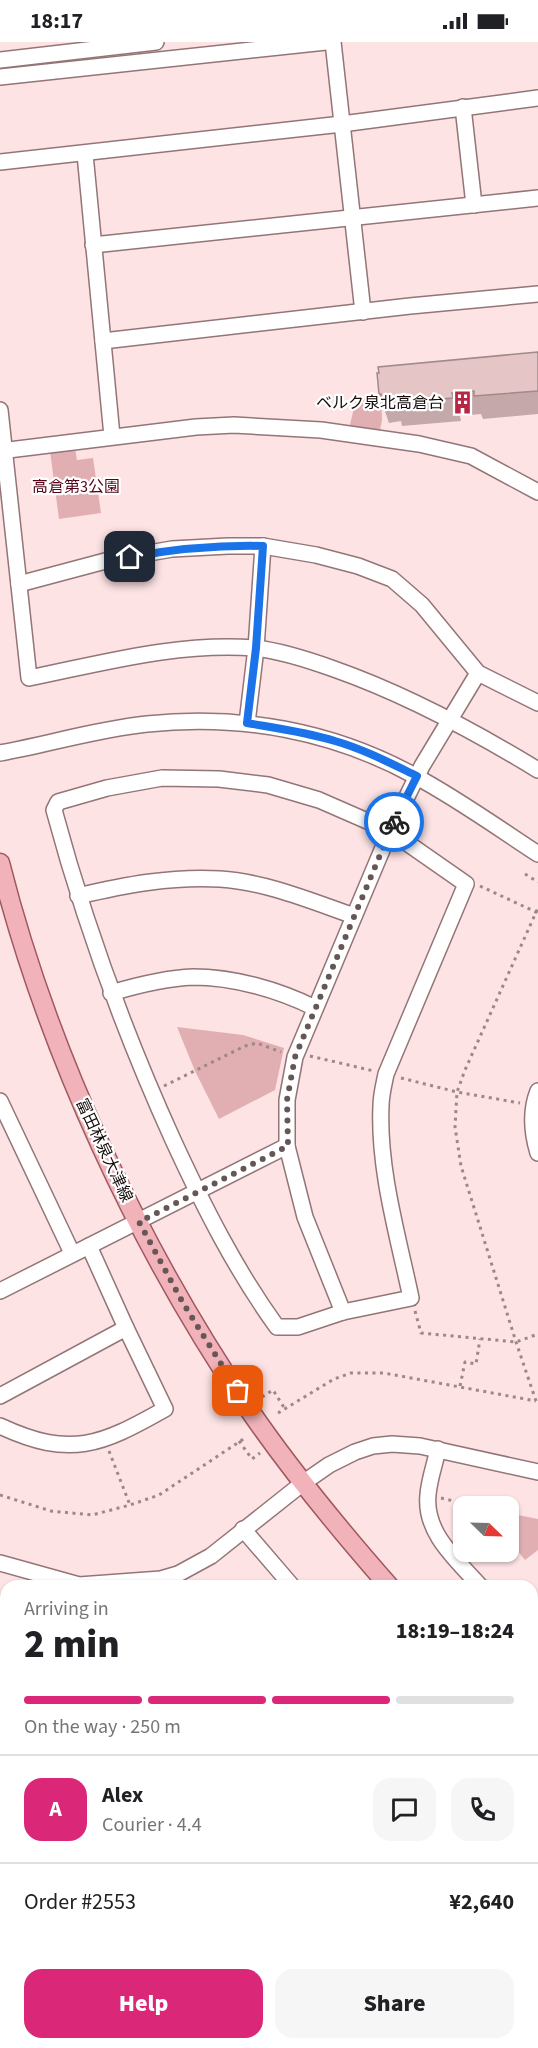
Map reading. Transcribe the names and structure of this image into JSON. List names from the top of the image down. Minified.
{"streets":{"main road":["富田林泉大津線"]},"parks":["高倉第3公園"],"places":{"building":["ベルク泉北高倉台"]},"north":"bottom right","page":{"status":"18:17","heading":["2 min","Arriving in","18:19–18:24"],"panel":["Alex","Courier · 4.4","Order #2553","¥2,640"],"bar":"On the way · 250 m","round":"A","buttons":["Help","Share"]}}
